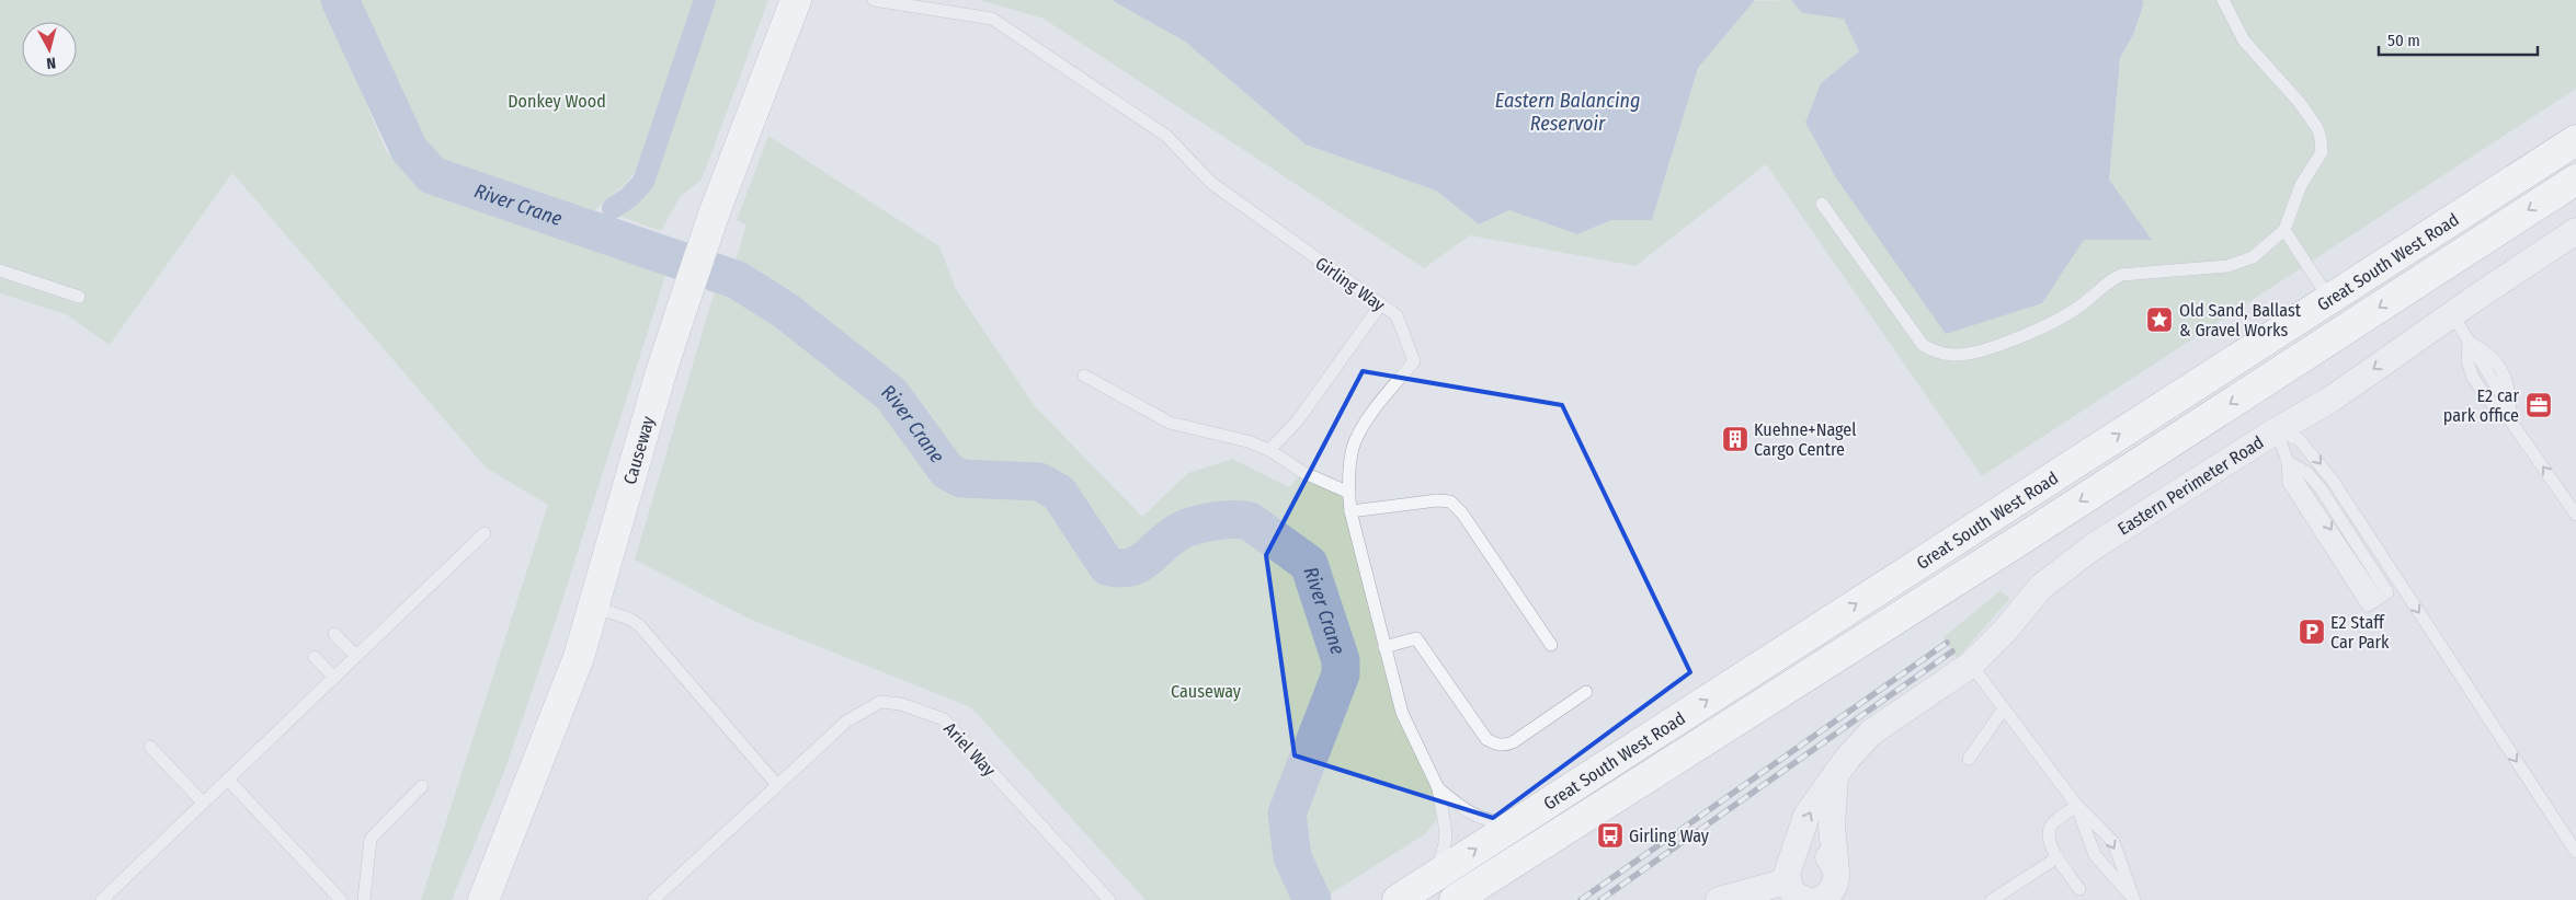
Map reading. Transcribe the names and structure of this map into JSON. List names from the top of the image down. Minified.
{"streets":{"main road":["Great South West Road","Causeway"],"street":["Eastern Perimeter Road"],"lane":["Girling Way","Ariel Way"]},"crossings":[["Great South West Road","Girling Way"]],"water":["Eastern Balancing Reservoir","River Crane"],"parks":["Donkey Wood","Causeway"],"places":{"place":["Old Sand, Ballast & Gravel Works"],"office":["E2 car park office"],"building":["Kuehne+Nagel Cargo Centre"],"parking":["E2 Staff Car Park"],"bus stop":["Girling Way"]},"scale_bar":"50 m","north":"bottom"}
